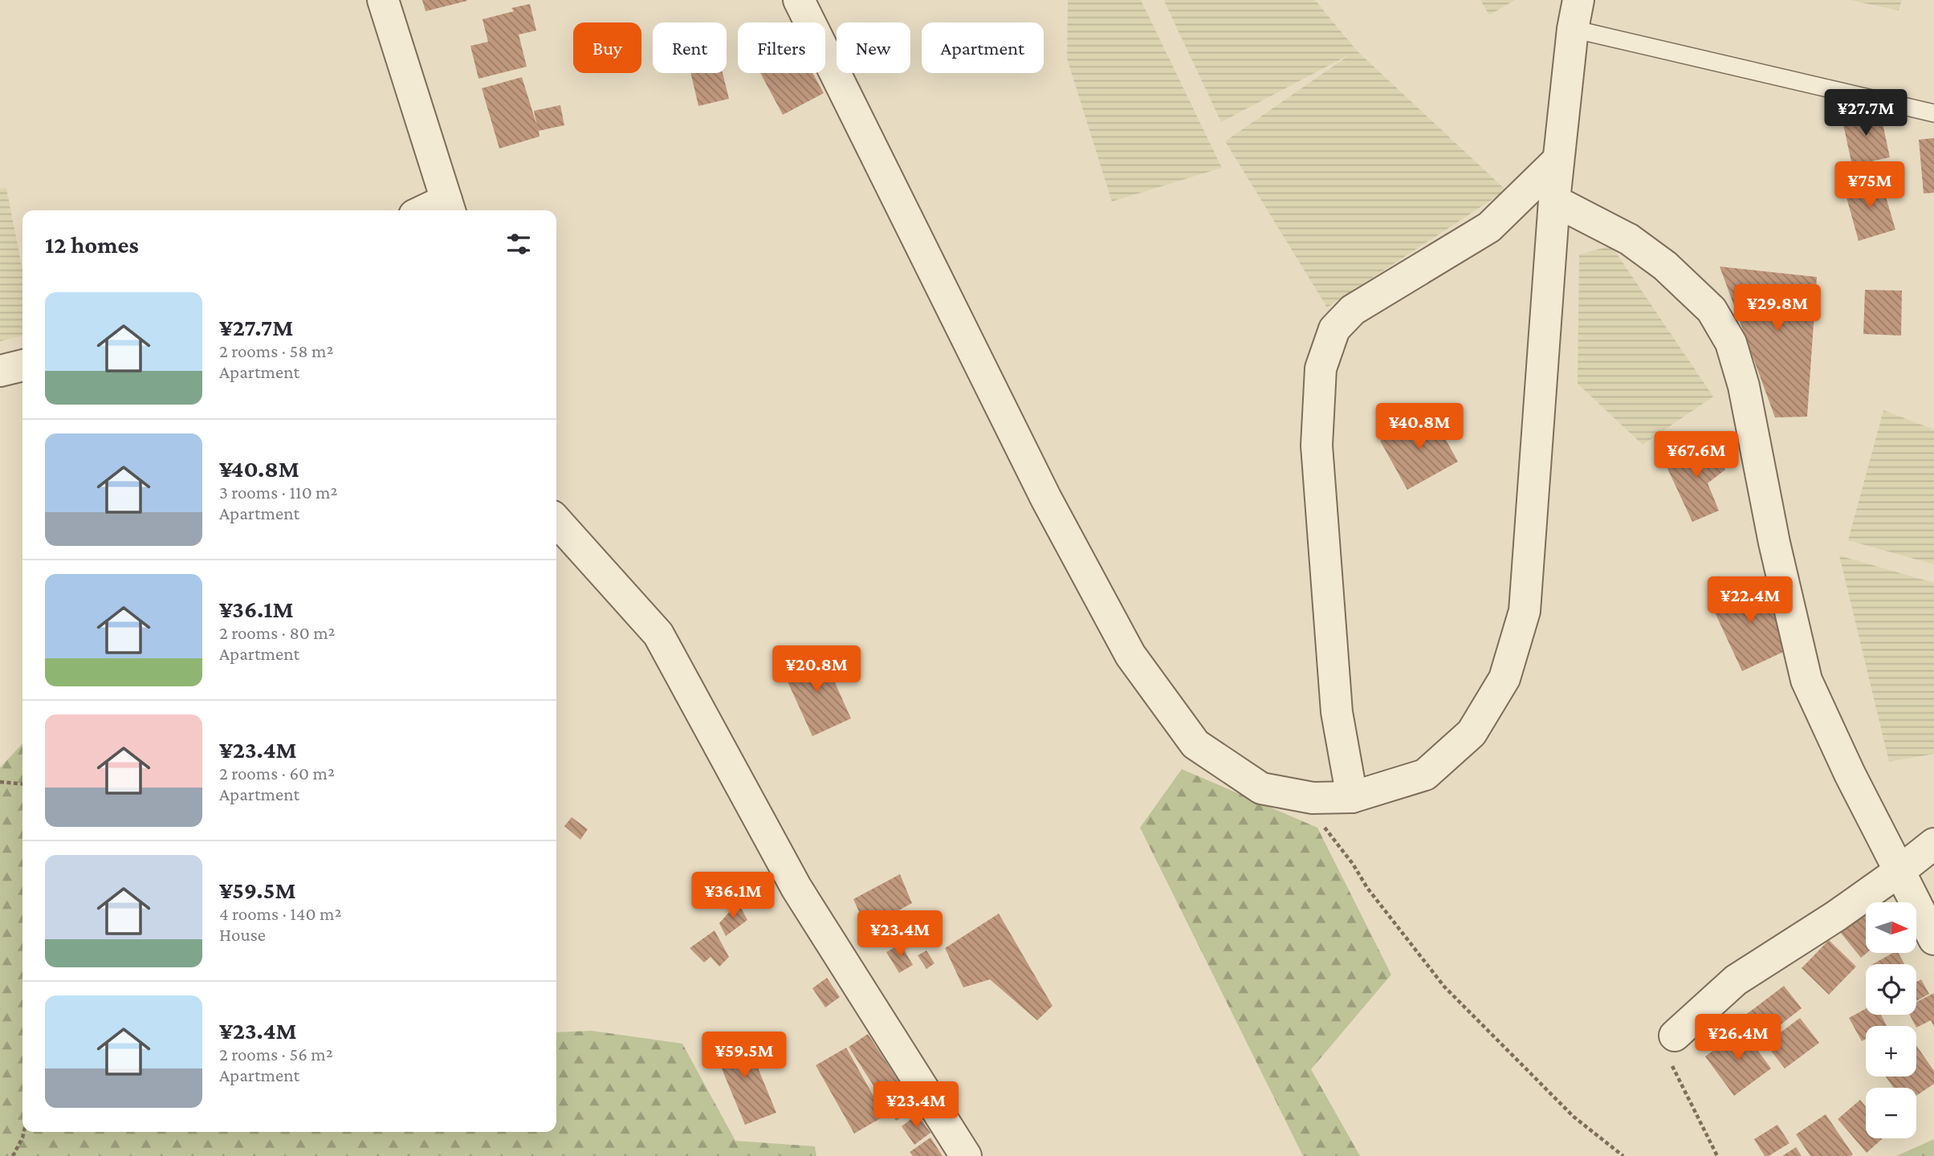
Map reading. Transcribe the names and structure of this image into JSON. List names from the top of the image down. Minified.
{"north":"right","page":{"chip":["Buy","Rent","Filters","New","Apartment"],"price":["¥27.7M","¥75M","¥29.8M","¥40.8M","¥67.6M","¥22.4M","¥20.8M","¥36.1M","¥23.4M","¥26.4M","¥59.5M","¥23.4M"],"heading":"12 homes","list":[{"name":"¥27.7M","note":"2 rooms · 58 m² · Apartment"},{"name":"¥40.8M","note":"3 rooms · 110 m² · Apartment"},{"name":"¥36.1M","note":"2 rooms · 80 m² · Apartment"},{"name":"¥23.4M","note":"2 rooms · 60 m² · Apartment"},{"name":"¥59.5M","note":"4 rooms · 140 m² · House"},{"name":"¥23.4M","note":"2 rooms · 56 m² · Apartment"}],"map_buttons":["+","−"]}}
